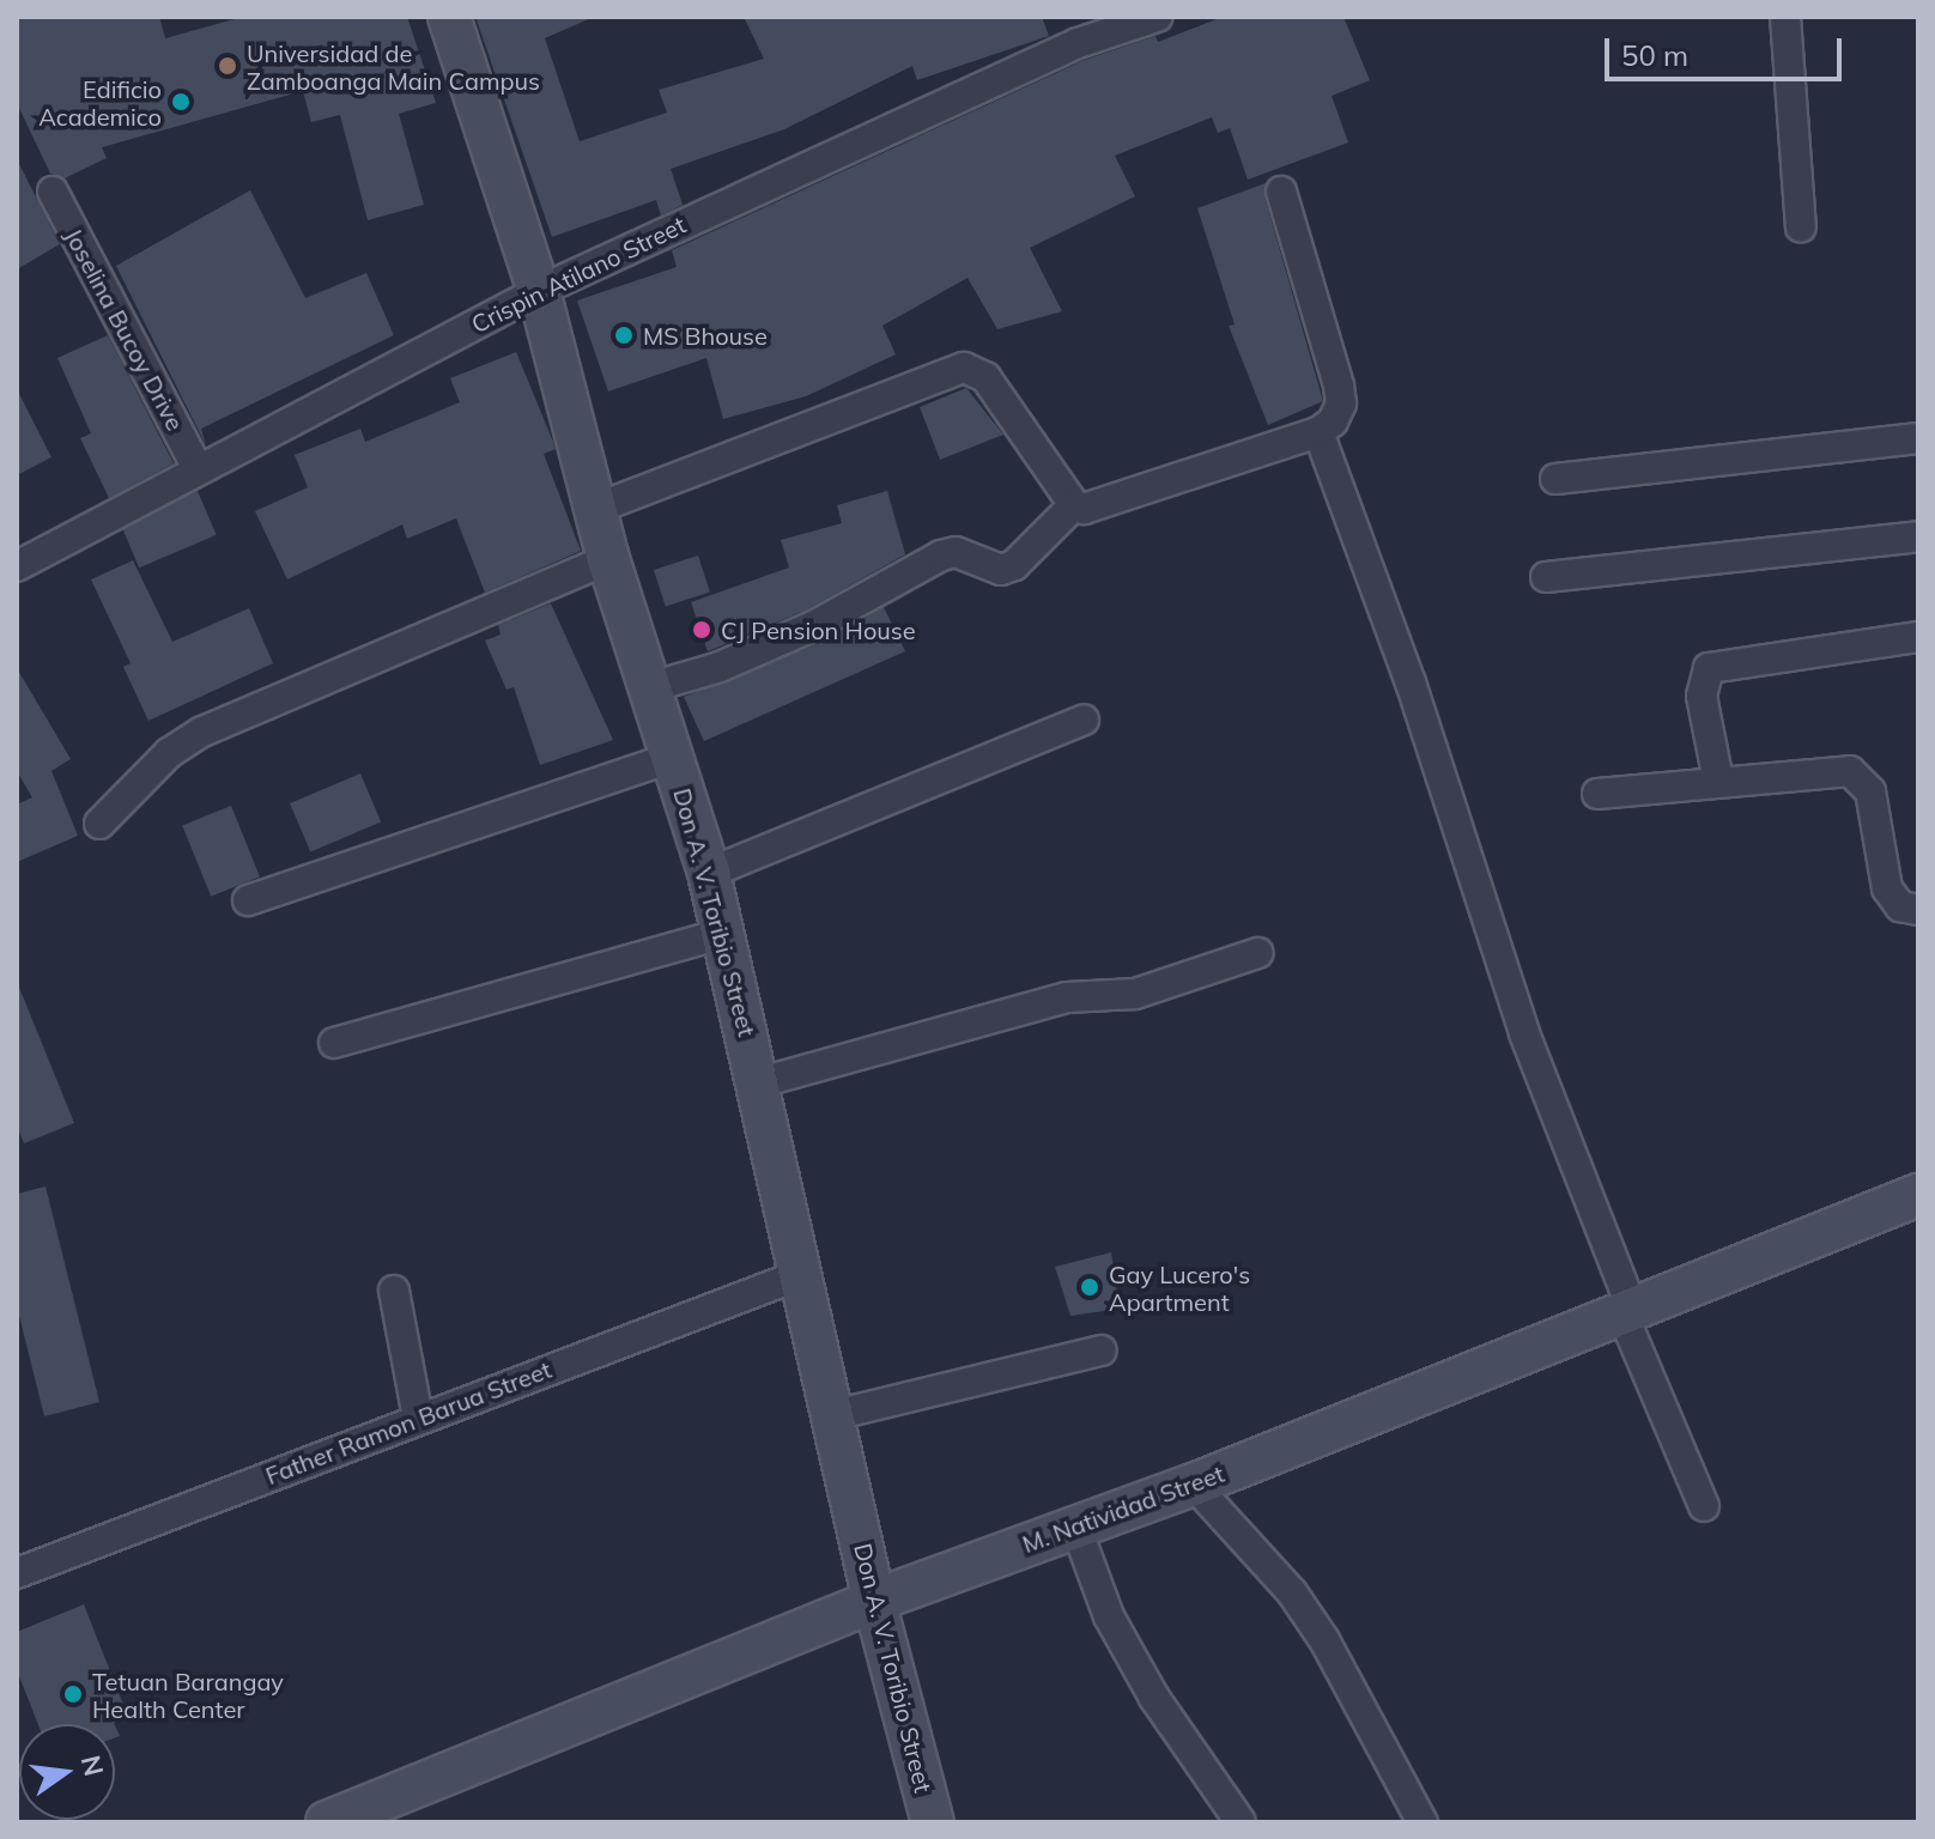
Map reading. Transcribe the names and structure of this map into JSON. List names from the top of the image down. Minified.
{"streets":{"street":["Crispin Atilano Street","Joselina Bucoy Drive","Don A. V. Toribio Street","Father Ramon Barua Street","M. Natividad Street"]},"crossings":[["Crispin Atilano Street","Joselina Bucoy Drive"],["Crispin Atilano Street","Don A. V. Toribio Street"],["Don A. V. Toribio Street","Father Ramon Barua Street"],["Don A. V. Toribio Street","M. Natividad Street"]],"places":["Universidad de Zamboanga Main Campus","Edificio Academico","MS Bhouse","CJ Pension House","Gay Lucero's Apartment","Tetuan Barangay Health Center"],"scale_bar":"50 m","north":"right"}
